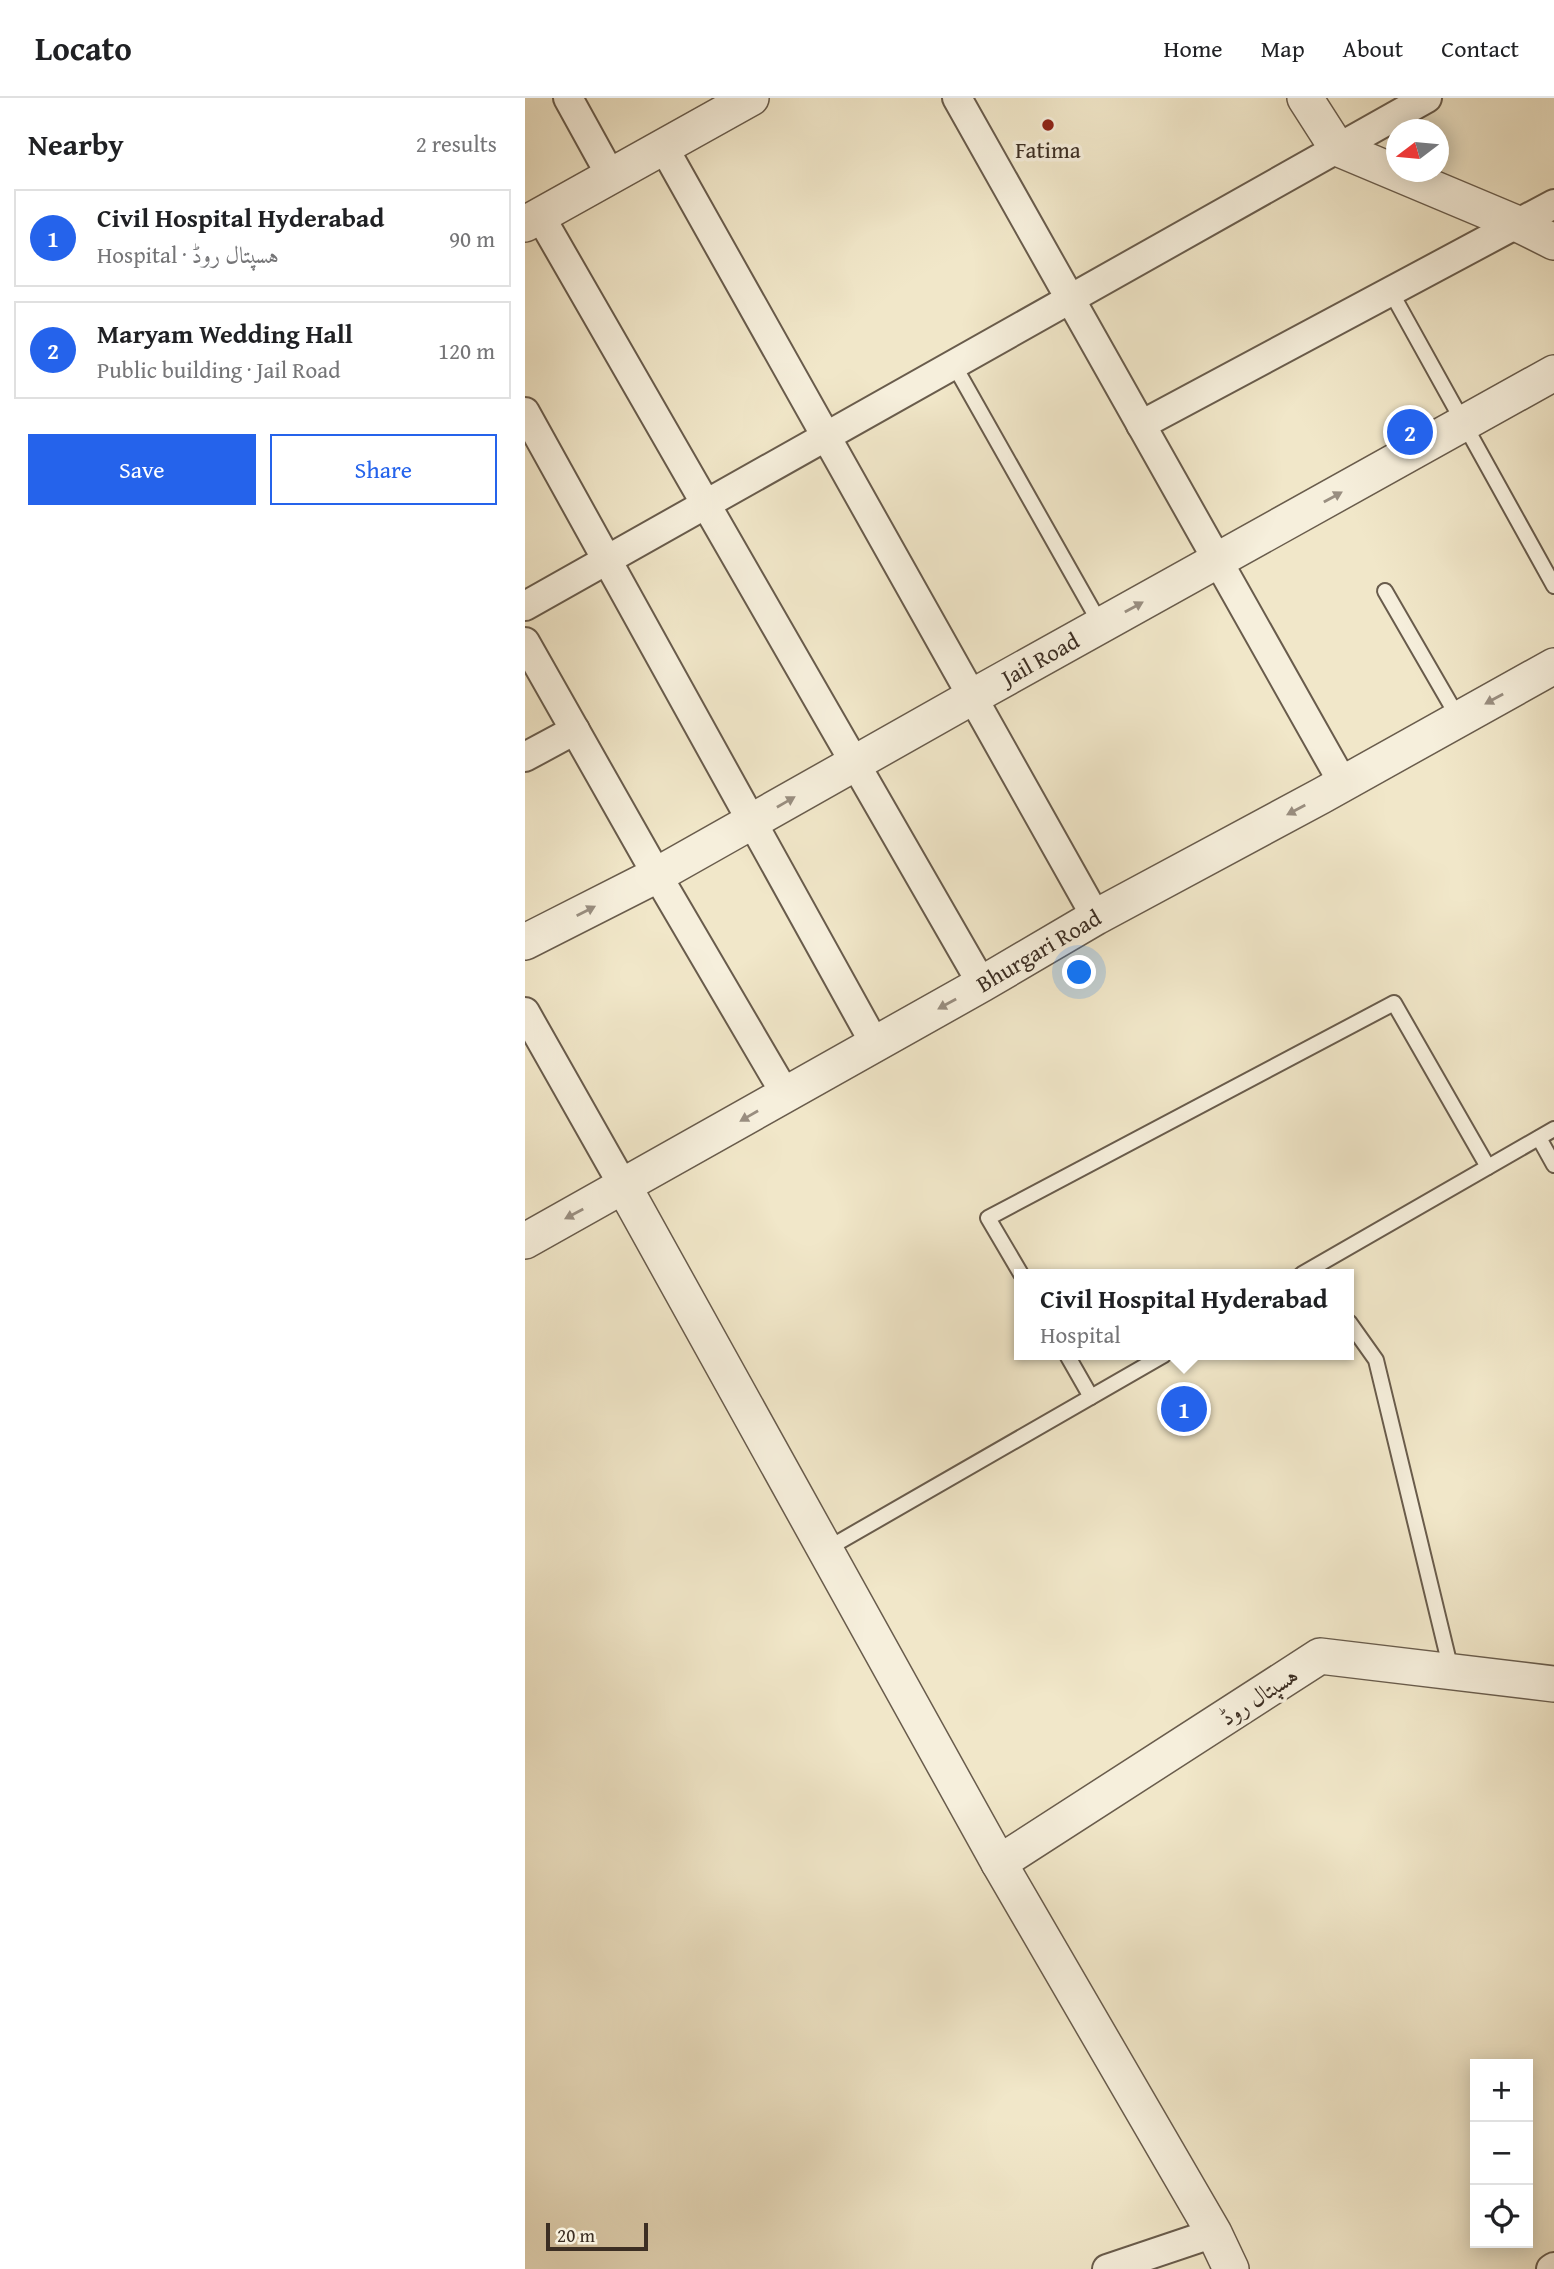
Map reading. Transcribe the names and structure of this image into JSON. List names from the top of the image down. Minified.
{"streets":{"street":["Jail Road","Bhurgari Road","ہسپتال روڈ"]},"one_way":["Bhurgari Road"],"places":["Fatima"],"scale_bar":"20 m","north":"left","page":{"header":"Locato","nav":["Home","Map","About","Contact"],"heading":["Nearby","2 results"],"list":[{"mark":"1","name":"Civil Hospital Hyderabad","note":"Hospital · ہسپتال روڈ","value":"90 m"},{"mark":"2","name":"Maryam Wedding Hall","note":"Public building · Jail Road","value":"120 m"}],"pins":["2","1"],"buttons":["Save","Share"],"popup":["Civil Hospital Hyderabad","Hospital"],"map_buttons":["+","−"],"scale":"20 m"}}
